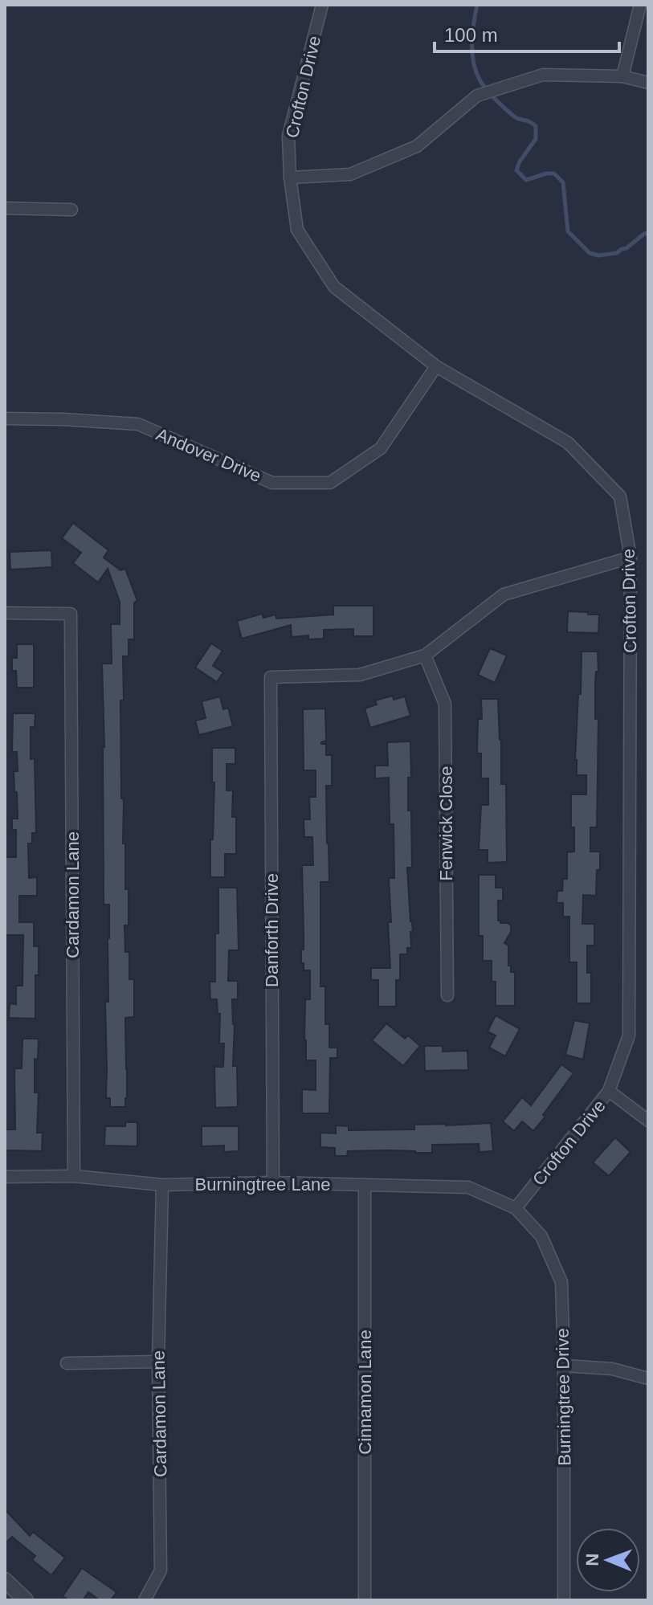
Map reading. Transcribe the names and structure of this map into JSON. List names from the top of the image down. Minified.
{"streets":{"street":["Crofton Drive","Andover Drive","Fenwick Close","Cardamon Lane","Danforth Drive","Burningtree Lane","Cinnamon Lane","Burningtree Drive"]},"crossings":[["Crofton Drive","Andover Drive"],["Crofton Drive","Burningtree Lane"],["Crofton Drive","Burningtree Drive"],["Fenwick Close","Danforth Drive"],["Cardamon Lane","Burningtree Lane"],["Danforth Drive","Burningtree Lane"],["Burningtree Lane","Cinnamon Lane"],["Burningtree Lane","Burningtree Drive"]],"scale_bar":"100 m","north":"left"}
